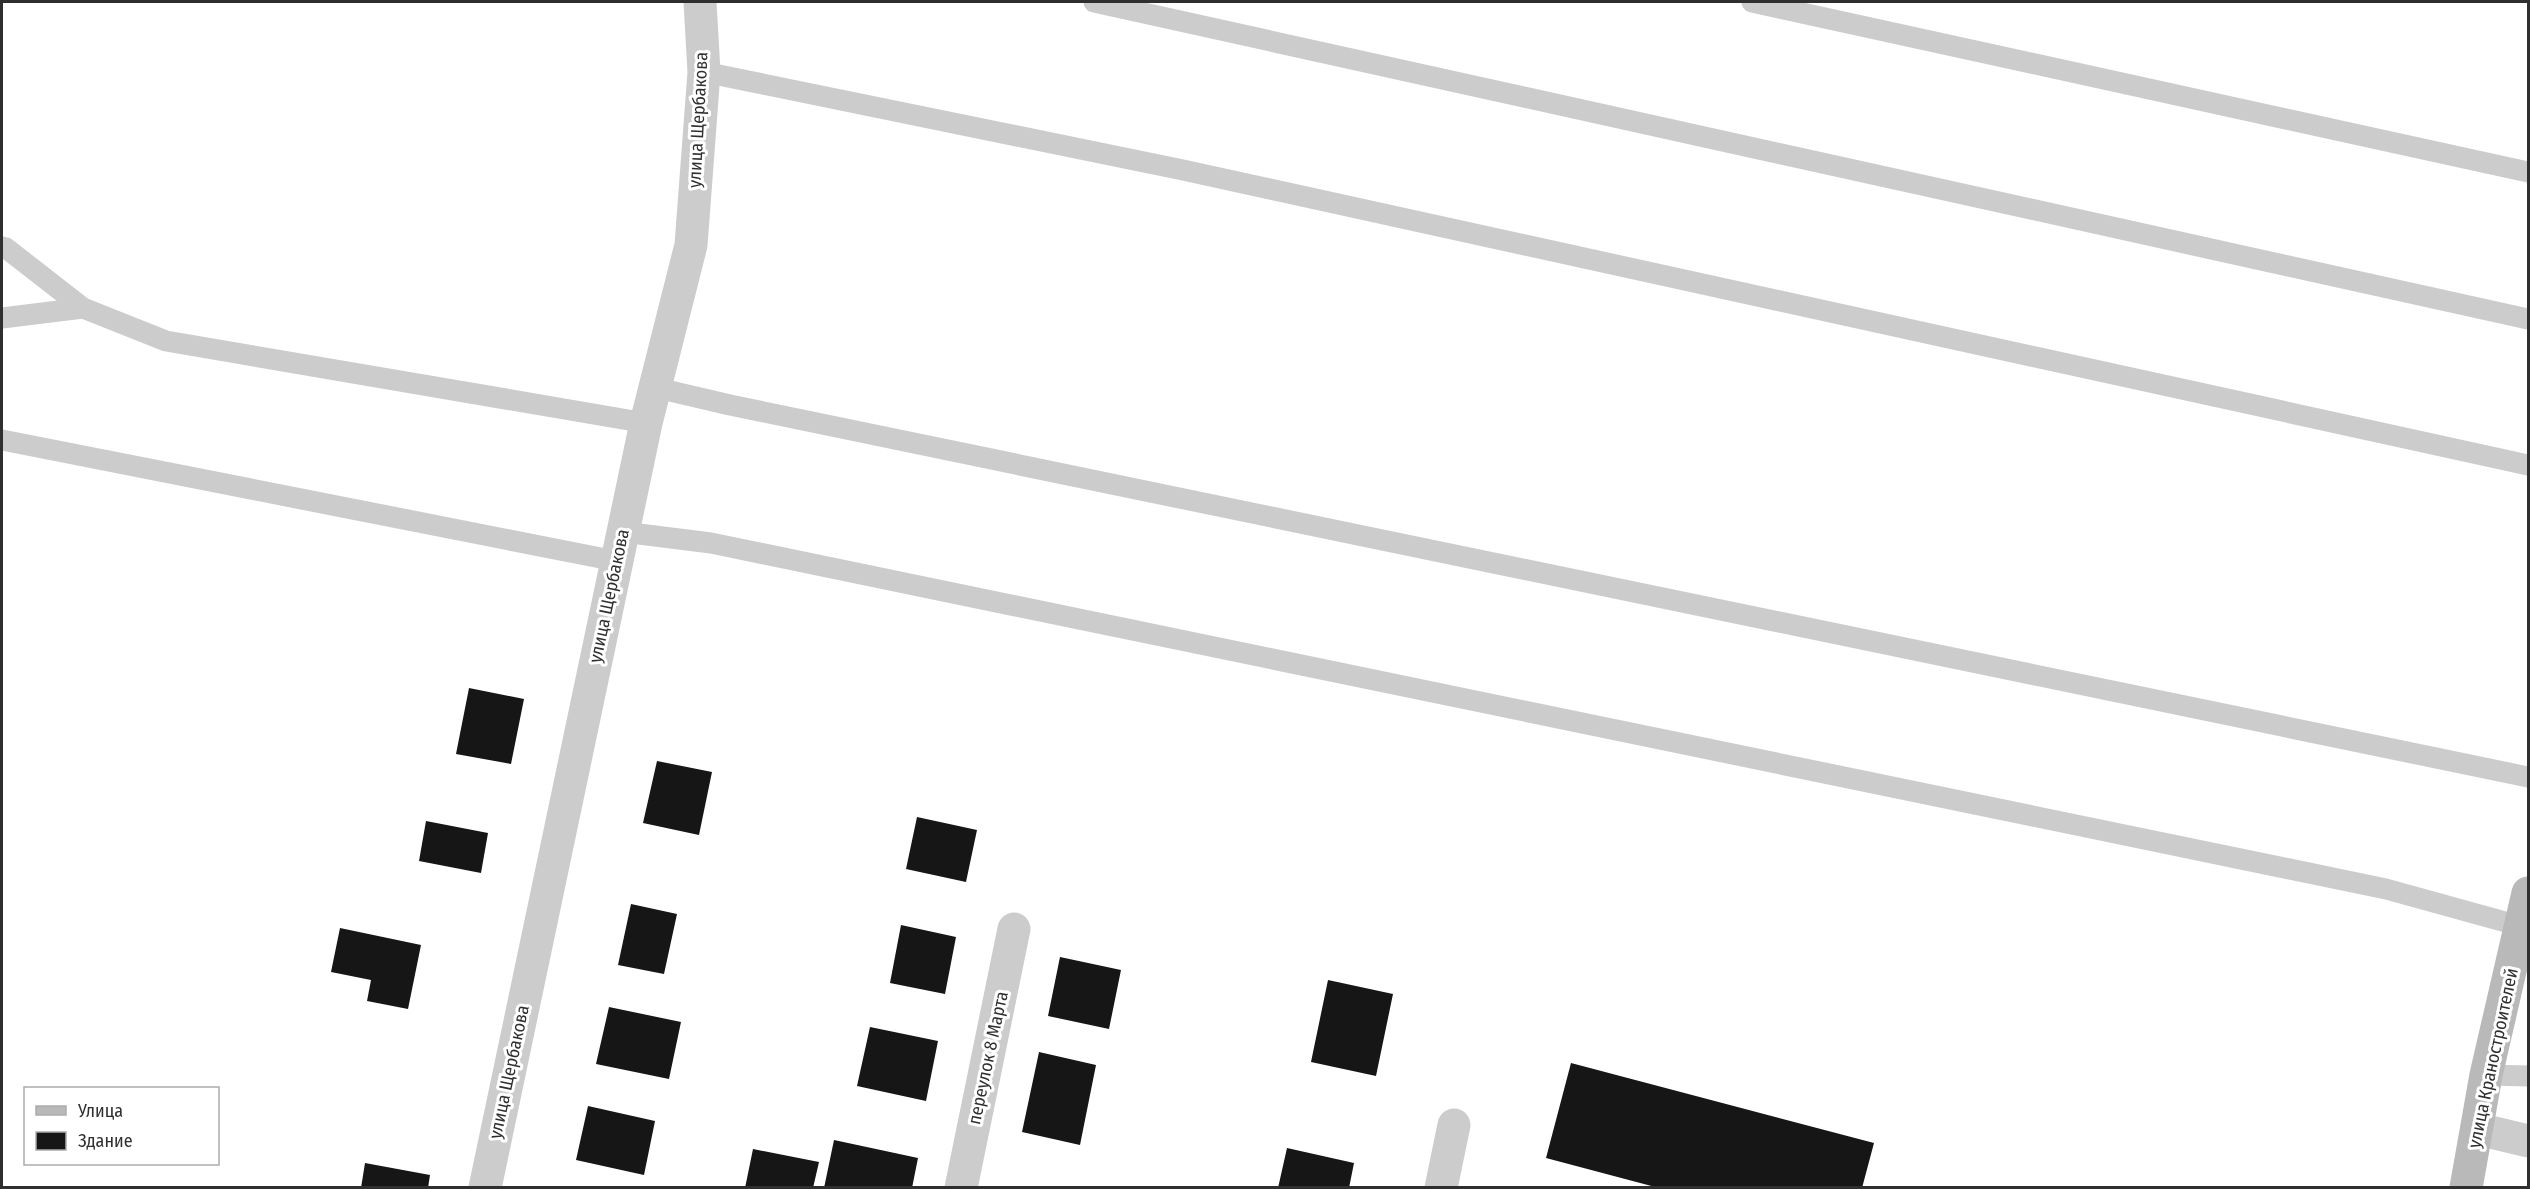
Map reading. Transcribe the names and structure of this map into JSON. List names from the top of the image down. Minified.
{"streets":{"street":["улица Щербакова","переулок 8 Марта","улица Краностроителей"]},"legend":["Улица","Здание"]}
